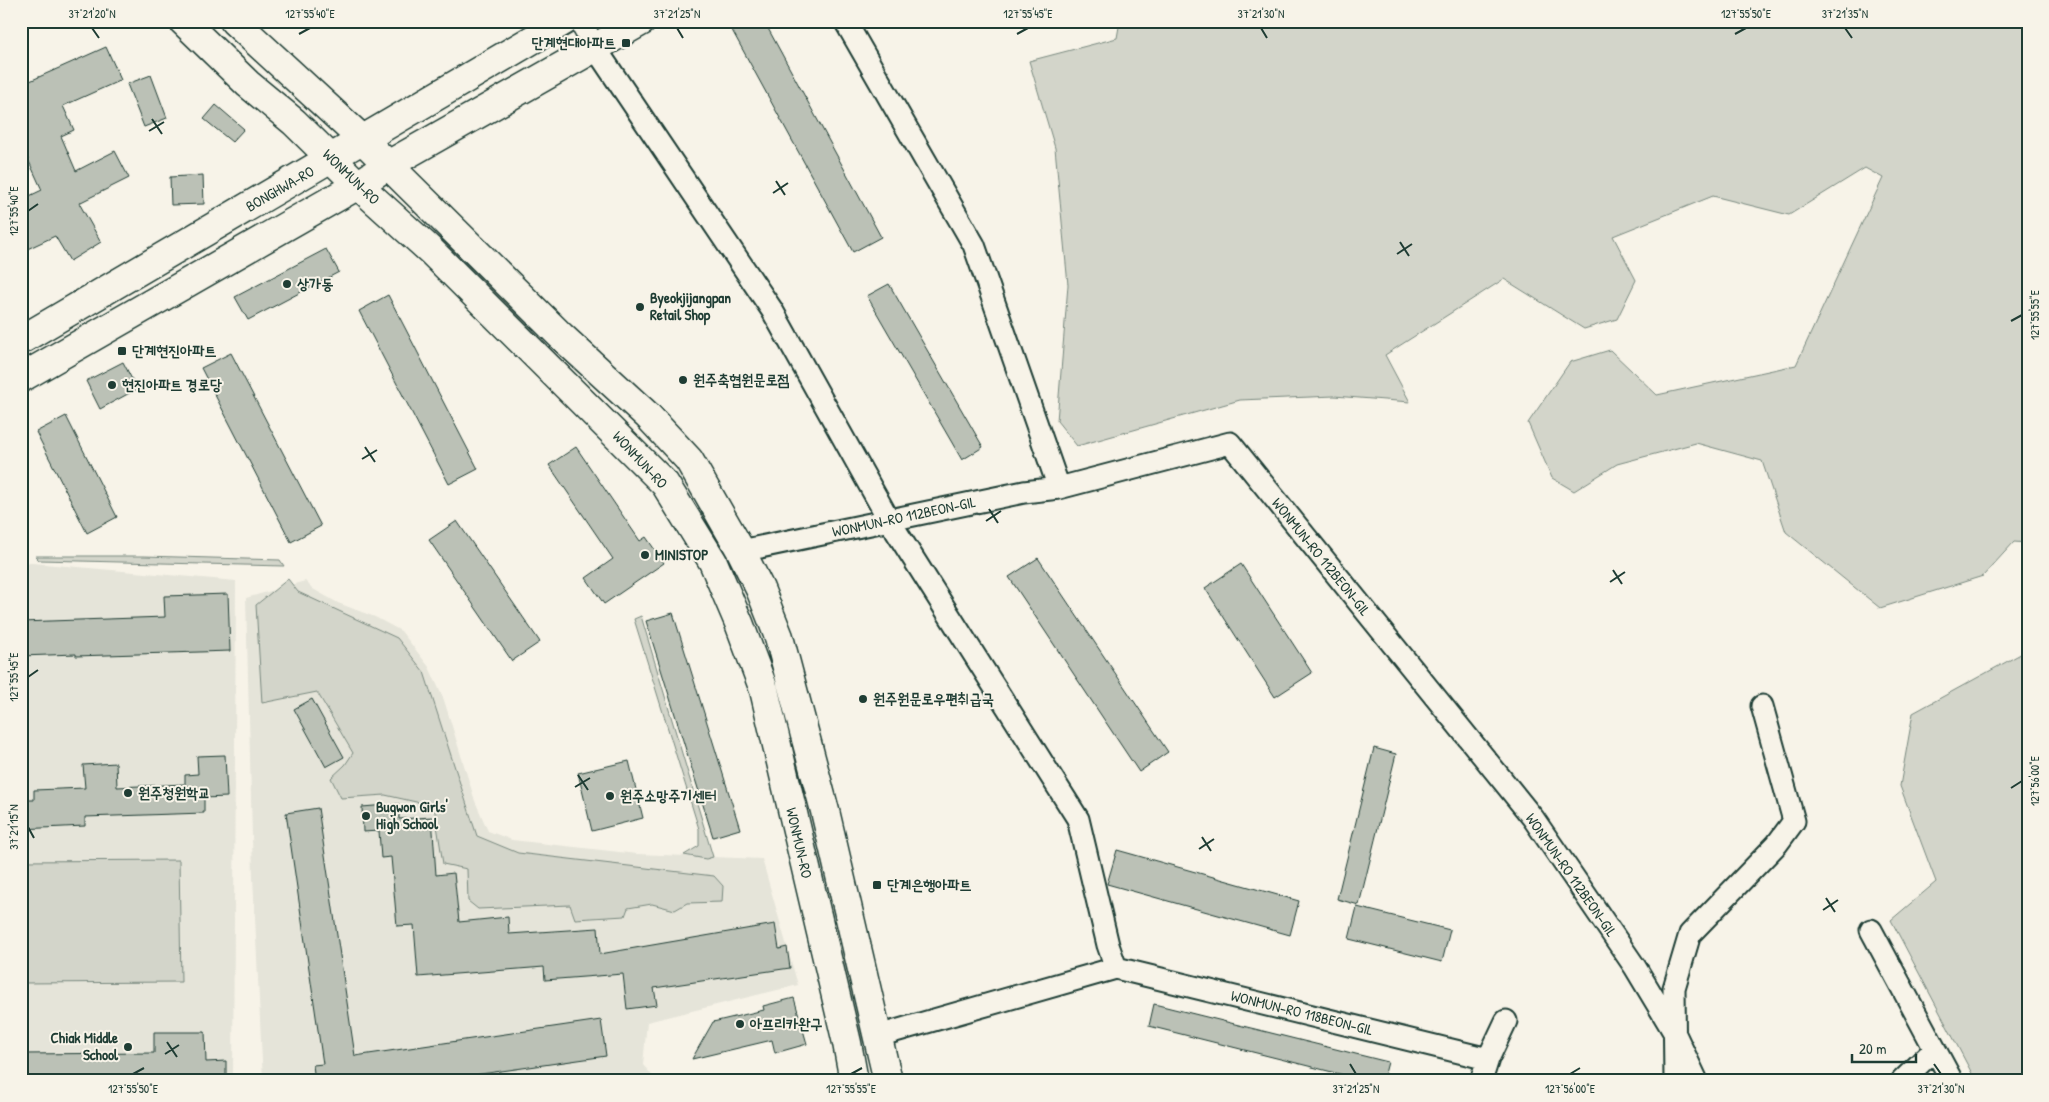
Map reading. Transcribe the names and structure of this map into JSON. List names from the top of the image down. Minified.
{"streets":{"main road":["WONMUN-RO","BONGHWA-RO"],"street":["WONMUN-RO 112BEON-GIL","WONMUN-RO 118BEON-GIL"]},"crossings":[["WONMUN-RO","BONGHWA-RO"]],"places":{"transit":["단계현대아파트","단계현진아파트","단계은행아파트"],"other":["상가동","Byeokjijangpan Retail Shop","원주축협원문로점","현진아파트 경로당","MINISTOP","원주원문로우편취급국","원주청원학교","원주소망주기센터","Bugwon Girls' High School","아프리카완구","Chiak Middle School"]},"scale_bar":"20 m","coordinates":["37°21'20\"N","127°55'40\"E","37°21'25\"N","127°55'45\"E","37°21'30\"N","127°55'50\"E","37°21'35\"N","127°55'55\"E","127°56'00\"E","37°21'15\"N"]}
